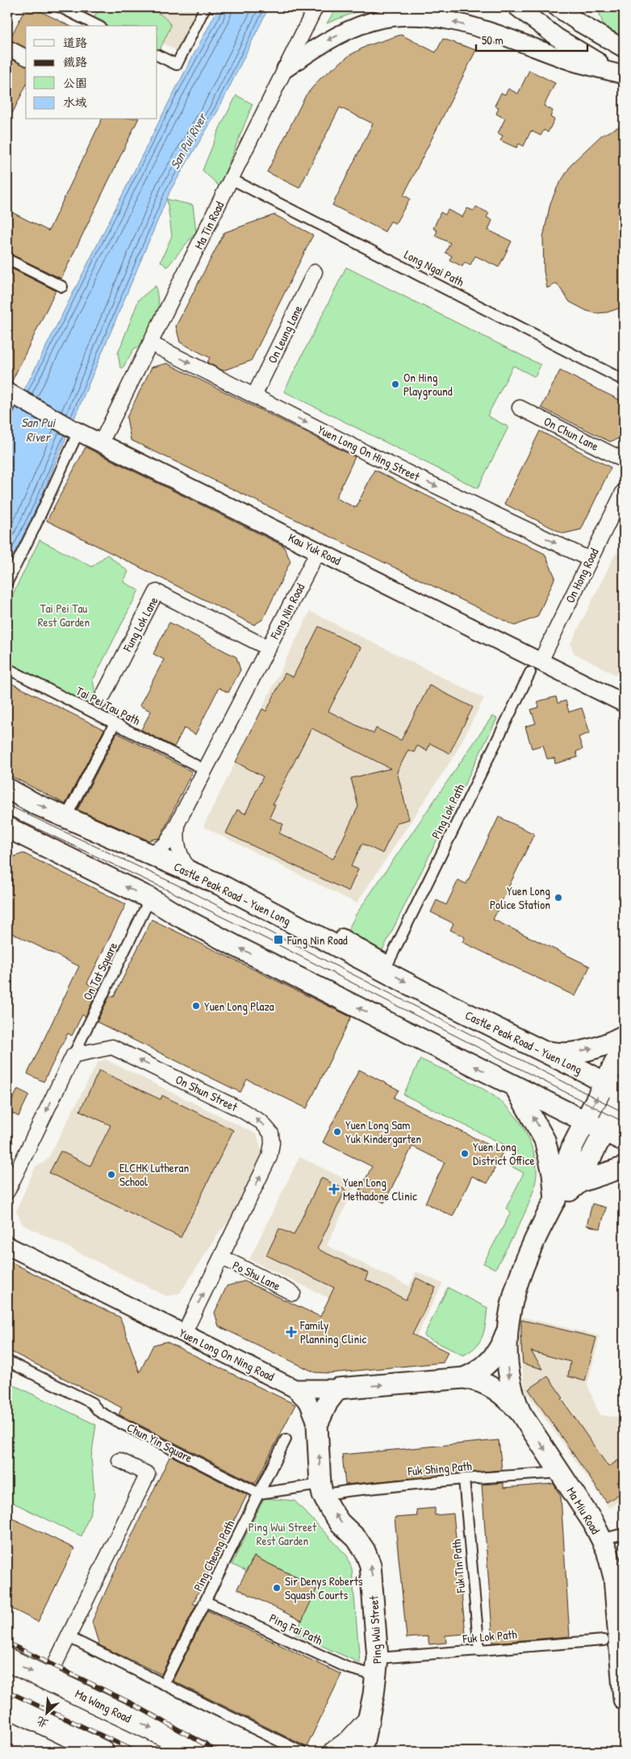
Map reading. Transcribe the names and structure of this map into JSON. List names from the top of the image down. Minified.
{"streets":{"main road":["Castle Peak Road – Yuen Long","Yuen Long On Ning Road","Ma Miu Road","Ping Wui Street","Ma Wang Road"],"street":["Ma Tin Road","Long Ngai Path","On Leung Lane","On Chun Lane","Yuen Long On Hing Street","Kau Yuk Road","On Hong Road","Fung Nin Road","Fung Lok Lane","Tai Pei Tau Path","Ping Lok Path","On Tat Square","On Shun Street","Po Shu Lane","Chun Yin Square","Fuk Shing Path","Ping Cheong Path","Fuk Tin Path","Ping Fai Path","Fuk Lok Path"]},"crossings":[["Ma Tin Road","Long Ngai Path"],["Ma Tin Road","Yuen Long On Hing Street"],["Ma Tin Road","Kau Yuk Road"],["On Leung Lane","Yuen Long On Hing Street"],["Yuen Long On Hing Street","On Hong Road"],["Kau Yuk Road","On Hong Road"],["Kau Yuk Road","Fung Nin Road"],["Kau Yuk Road","Ping Lok Path"],["On Hong Road","Ping Lok Path"],["Fung Nin Road","Fung Lok Lane"],["Fung Nin Road","Castle Peak Road – Yuen Long"],["Ping Lok Path","Castle Peak Road – Yuen Long"],["On Tat Square","On Shun Street"],["On Shun Street","Po Shu Lane"],["On Shun Street","Yuen Long On Ning Road"],["Yuen Long On Ning Road","Ma Miu Road"],["Yuen Long On Ning Road","Ping Wui Street"],["Chun Yin Square","Ping Cheong Path"],["Fuk Shing Path","Ma Miu Road"],["Fuk Shing Path","Fuk Tin Path"],["Fuk Shing Path","Ping Wui Street"],["Ping Cheong Path","Ping Fai Path"],["Fuk Tin Path","Fuk Lok Path"],["Ping Fai Path","Ping Wui Street"],["Ping Fai Path","Fuk Lok Path"],["Ping Wui Street","Fuk Lok Path"]],"one_way":["Yuen Long On Hing Street","Castle Peak Road – Yuen Long","Ping Wui Street"],"water":["San Pui River"],"parks":["Tai Pei Tau Rest Garden","Ping Wui Street Rest Garden"],"places":{"other":["On Hing Playground","Yuen Long Police Station","Yuen Long Plaza","Yuen Long Sam Yuk Kindergarten","Yuen Long District Office","ELCHK Lutheran School","Sir Denys Roberts Squash Courts"],"transit":["Fung Nin Road"],"health":["Yuen Long Methadone Clinic","Family Planning Clinic"]},"legend":["道路","鐵路","公園","水域"],"scale_bar":"50 m","north":"bottom left"}
